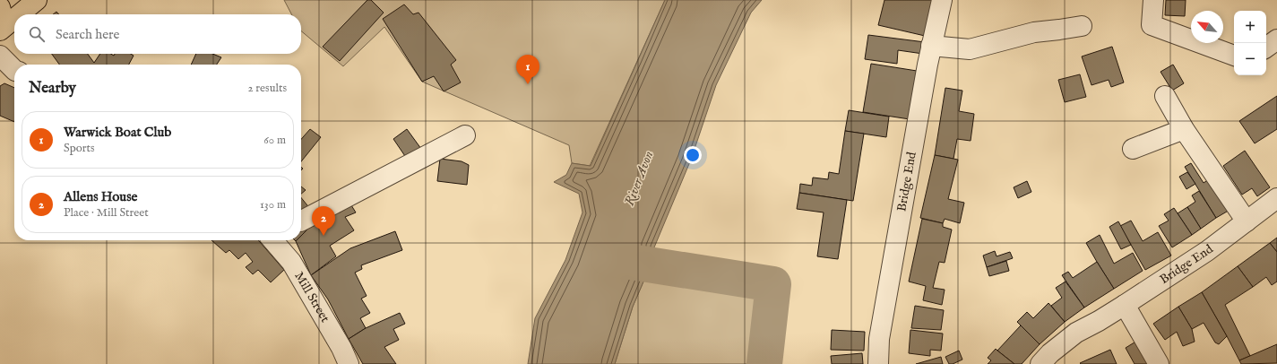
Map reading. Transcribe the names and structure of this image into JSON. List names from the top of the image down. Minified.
{"streets":{"street":["Bridge End","Mill Street"]},"water":["River Avon"],"north":"top left","page":{"map_buttons":["+","−"],"search":"Search here","pins":["1","2"],"heading":["Nearby","2 results"],"list":[{"mark":"1","name":"Warwick Boat Club","note":"Sports","value":"60 m"},{"mark":"2","name":"Allens House","note":"Place · Mill Street","value":"130 m"}]}}
